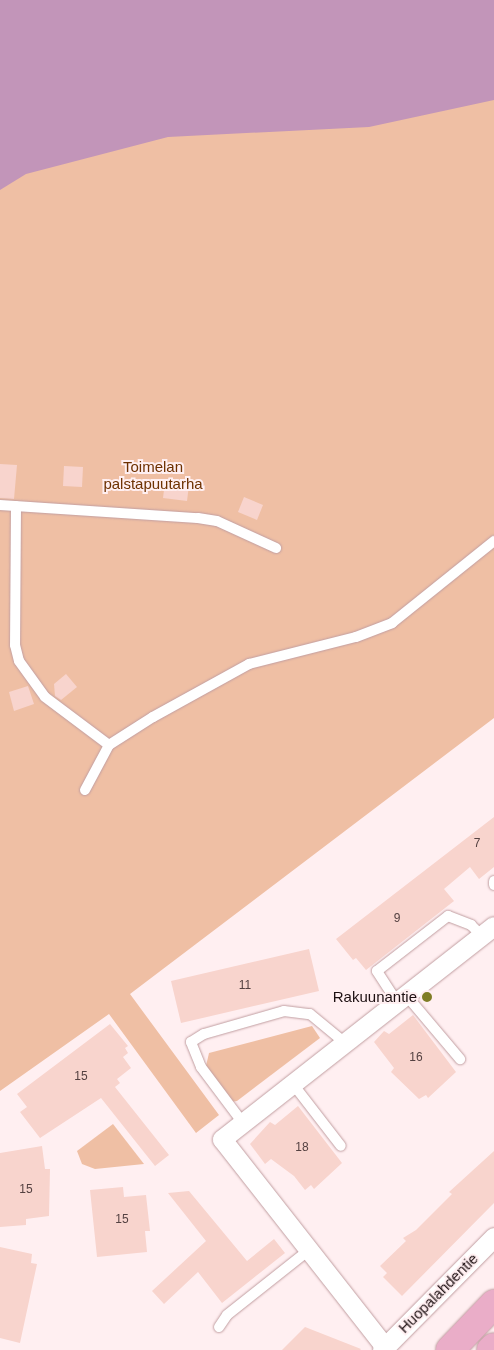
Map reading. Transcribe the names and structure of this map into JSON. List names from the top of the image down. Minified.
{"streets":{"street":["Huopalahdentie"]},"parks":["Toimelan palstapuutarha"],"places":["Rakuunantie"],"house_numbers":["7","9","11","16","15","18","15","15"]}
